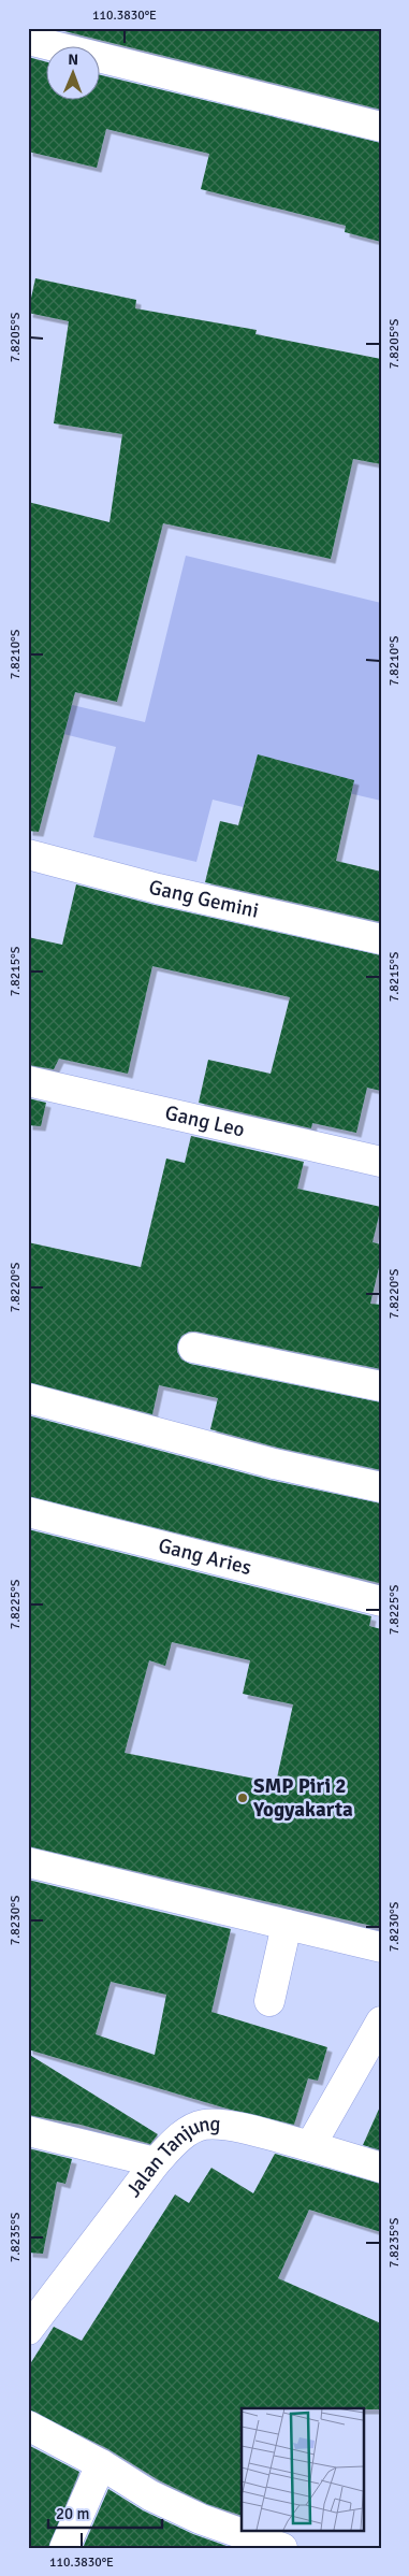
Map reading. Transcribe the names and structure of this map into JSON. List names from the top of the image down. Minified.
{"streets":{"street":["Gang Gemini","Gang Leo","Gang Aries","Jalan Tanjung"]},"places":["SMP Piri 2 Yogyakarta"],"scale_bar":"20 m","north":"top","coordinates":["110.3830°E","7.8205°S","7.8210°S","7.8215°S","7.8220°S","7.8225°S","7.8230°S","7.8235°S"]}
